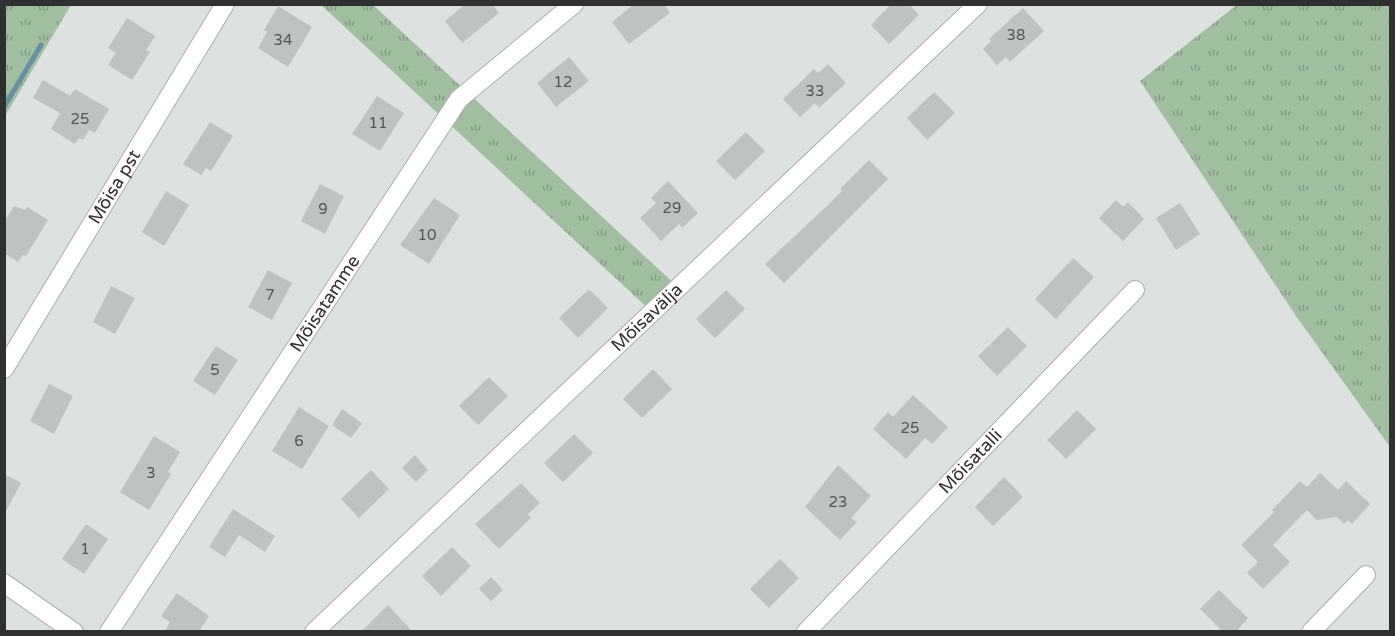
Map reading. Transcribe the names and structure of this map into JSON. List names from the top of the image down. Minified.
{"streets":{"street":["Mõisa pst","Mõisatamme","Mõisavälja","Mõisatalli"]},"house_numbers":["38","34","12","33","25","11","29","9","10","7","5","25","6","3","23","1"]}
